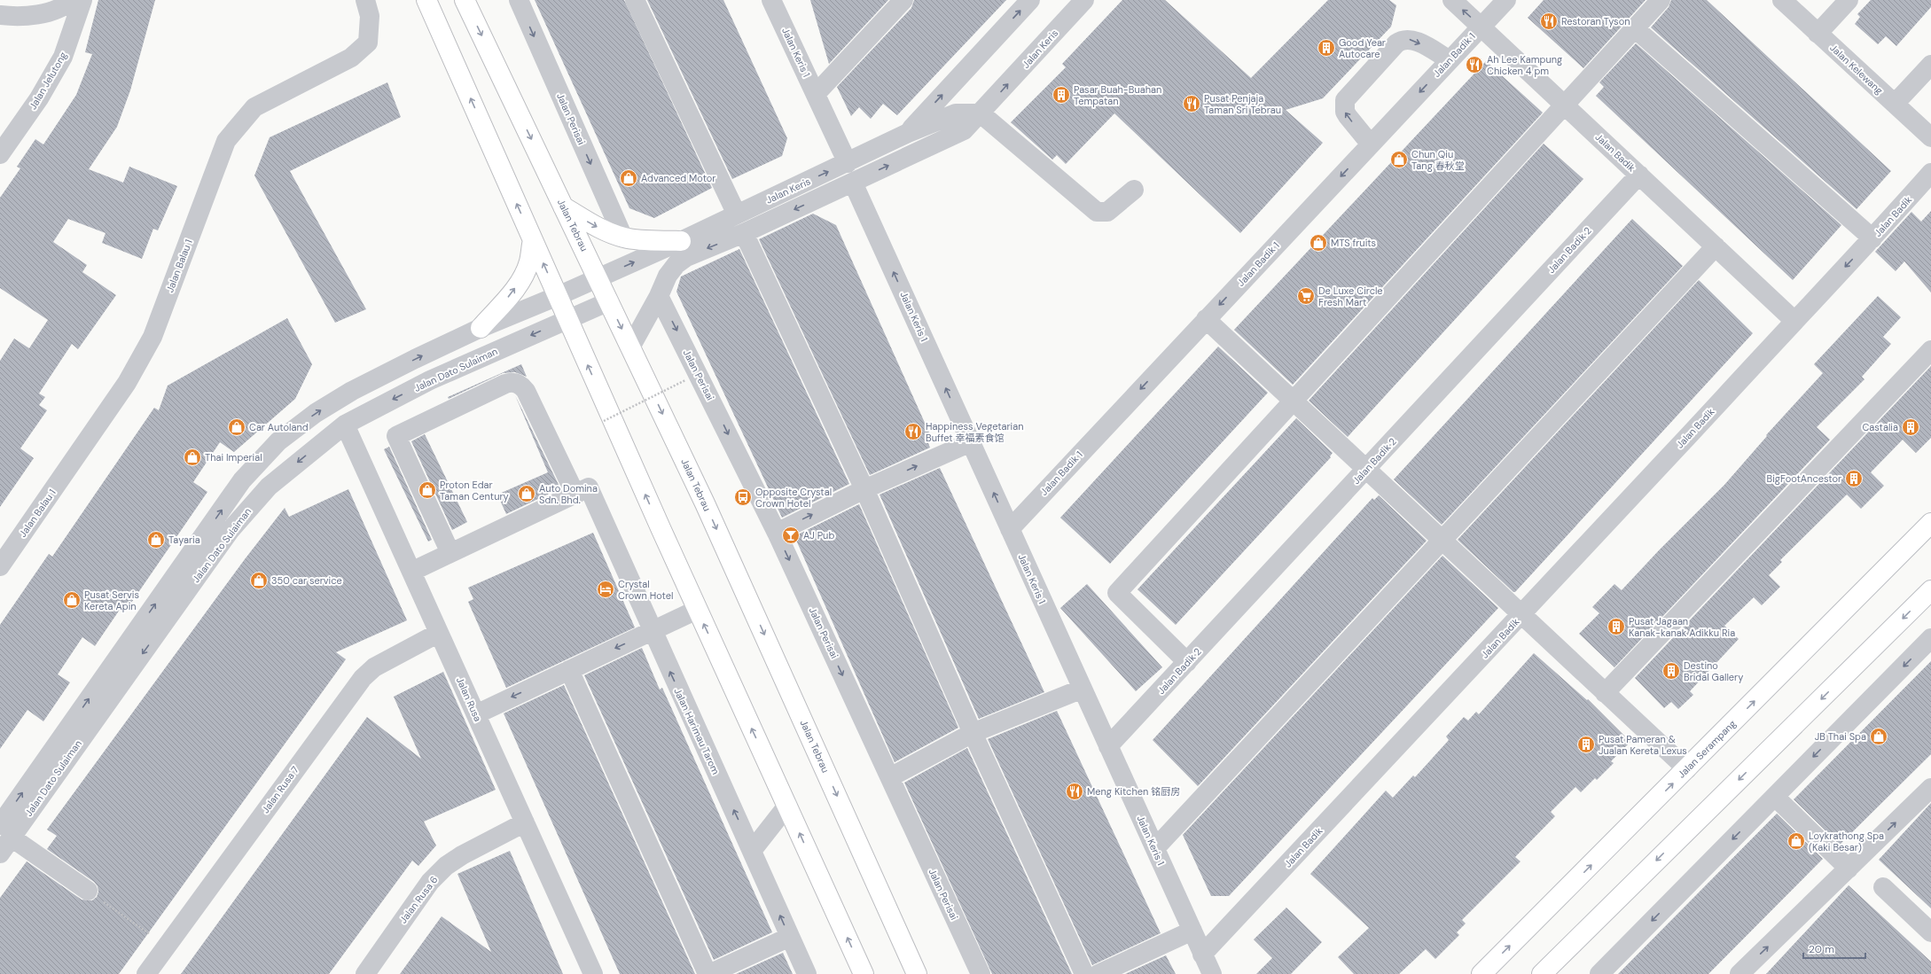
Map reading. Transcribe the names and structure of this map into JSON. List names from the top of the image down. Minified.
{"streets":{"main road":["Jalan Tebrau","Jalan Serampang"],"street":["Jalan Keris","Jalan Keris 1","Jalan Badik 1","Jalan Kelewang","Jalan Jelutong","Jalan Perisai","Jalan Badik","Jalan Badik 2","Jalan Balau 1","Jalan Dato Sulaiman","Jalan Rusa","Jalan Harimau Tarom","Jalan Rusa 7","Jalan Rusa 6"]},"crossings":[["Jalan Keris","Jalan Keris 1"],["Jalan Keris","Jalan Perisai"],["Jalan Keris","Jalan Tebrau"],["Jalan Keris","Jalan Dato Sulaiman"],["Jalan Keris 1","Jalan Badik 1"],["Jalan Keris 1","Jalan Badik"],["Jalan Keris 1","Jalan Badik 2"],["Jalan Badik 1","Jalan Badik"],["Jalan Badik","Jalan Badik 2"],["Jalan Tebrau","Jalan Dato Sulaiman"],["Jalan Dato Sulaiman","Jalan Rusa"],["Jalan Rusa","Jalan Rusa 7"],["Jalan Rusa","Jalan Rusa 6"]],"places":{"restaurant":["Restoran Tyson","Ah Lee Kampung Chicken 4 pm","Pusat Penjaja Taman Sri Tebrau","Happiness Vegetarian Buffet 幸福素食馆","Meng Kitchen 铭厨房"],"building":["Good Year Autocare","Pasar Buah-Buahan Tempatan","Castalia","BigFootAncestor","Pusat Jagaan Kanak-kanak Adikku Ria","Destino Bridal Gallery","Pusat Pameran & Jualan Kereta Lexus"],"shop":["Chun Qiu Tang 春秋堂","Advanced Motor","MTS fruits","Car Autoland","Thai Imperial","Proton Edar Taman Century","Auto Domina Sdn. Bhd.","Tayaria","350 car service","Pusat Servis Kereta Apin","JB Thai Spa","Loykrathong Spa (Kaki Besar)"],"supermarket":["De Luxe Circle Fresh Mart"],"bus stop":["Opposite Crystal Crown Hotel"],"bar":["AJ Pub"],"hotel":["Crystal Crown Hotel"]},"scale_bar":"20 m"}
